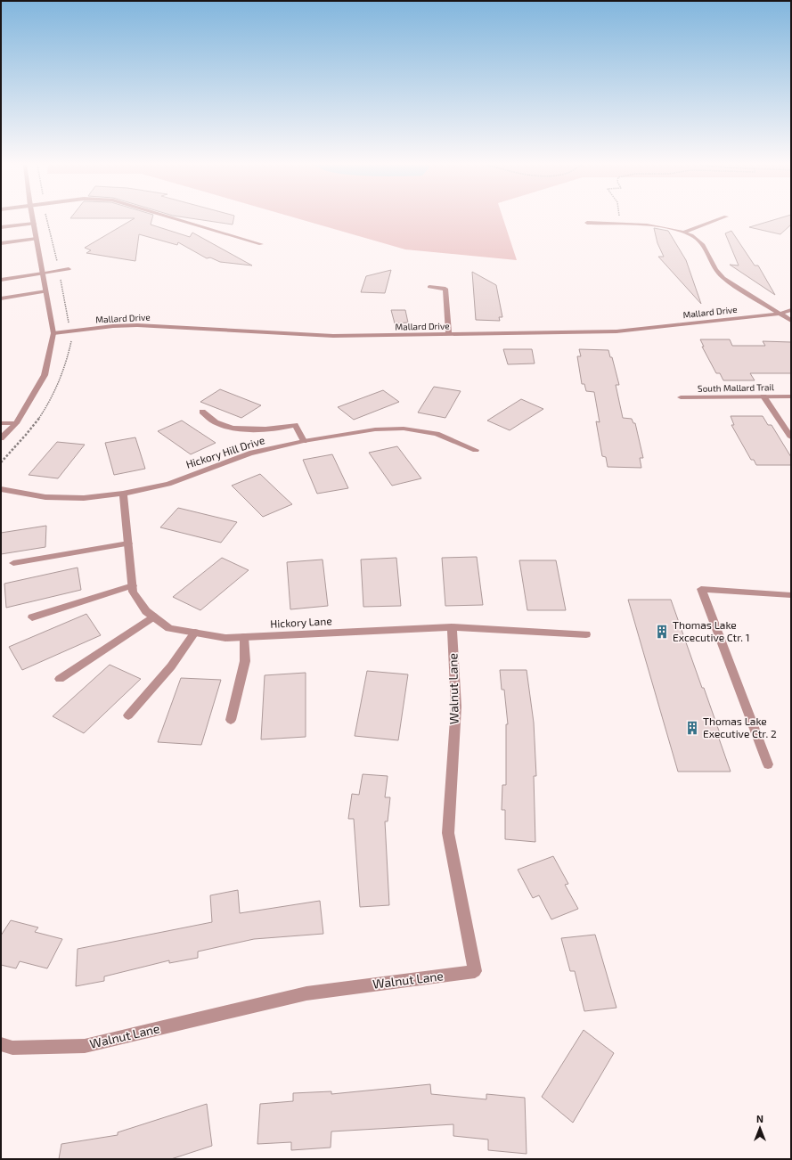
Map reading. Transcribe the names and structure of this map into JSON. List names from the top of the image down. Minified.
{"streets":{"street":["Mallard Drive","South Mallard Trail","Hickory Hill Drive","Hickory Lane","Walnut Lane"]},"crossings":[["Hickory Hill Drive","Hickory Lane"],["Hickory Lane","Walnut Lane"]],"places":{"building":["Thomas Lake Excecutive Ctr. 1","Thomas Lake Executive Ctr. 2"]},"north":"top"}
